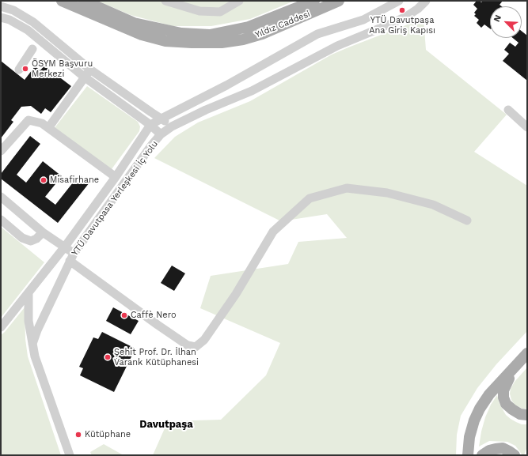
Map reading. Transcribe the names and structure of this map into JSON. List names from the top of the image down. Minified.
{"streets":{"main road":["Yıldız Caddesi"],"street":["YTÜ Davutpasa Yerleşkesi İç Yolu"]},"districts":["Davutpaşa"],"places":["YTÜ Davutpaşa Ana Giriş Kapısı","ÖSYM Başvuru Merkezi","Misafirhane","Caffè Nero","Şehit Prof. Dr. İlhan Varank Kütüphanesi","Kütüphane"],"north":"top left"}
